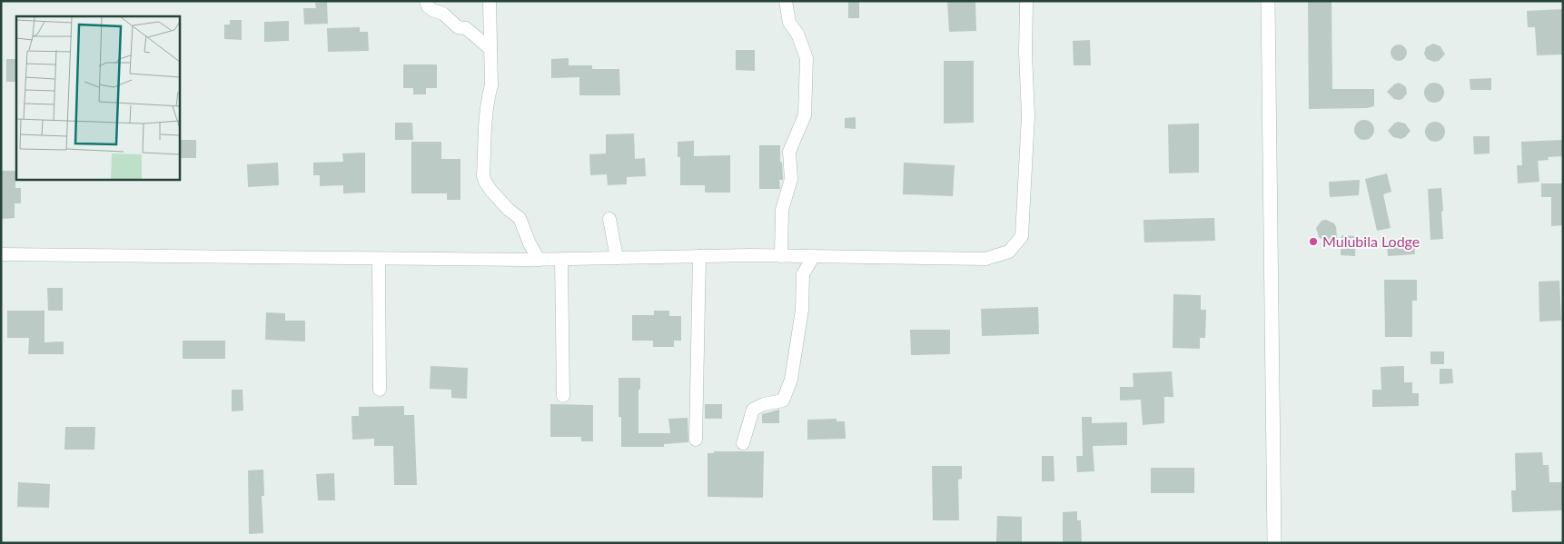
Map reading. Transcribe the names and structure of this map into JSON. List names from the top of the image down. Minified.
{"places":["Mulubila Lodge"]}
